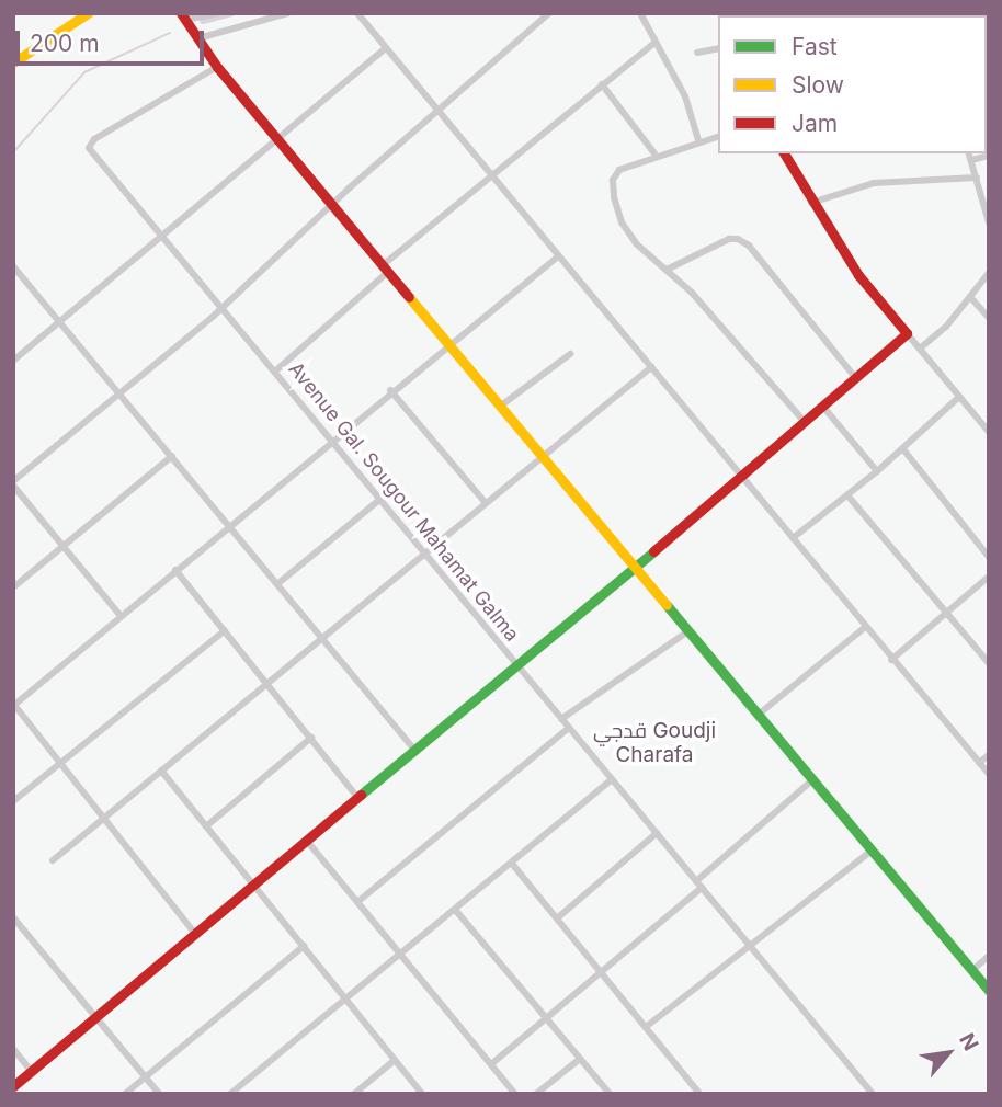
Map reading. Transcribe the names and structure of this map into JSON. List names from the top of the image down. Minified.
{"streets":{"street":["Avenue Gal. Sougour Mahamat Galma"]},"districts":["قدجي Goudji Charafa"],"legend":["Fast","Slow","Jam"],"scale_bar":"200 m","north":"top right"}
